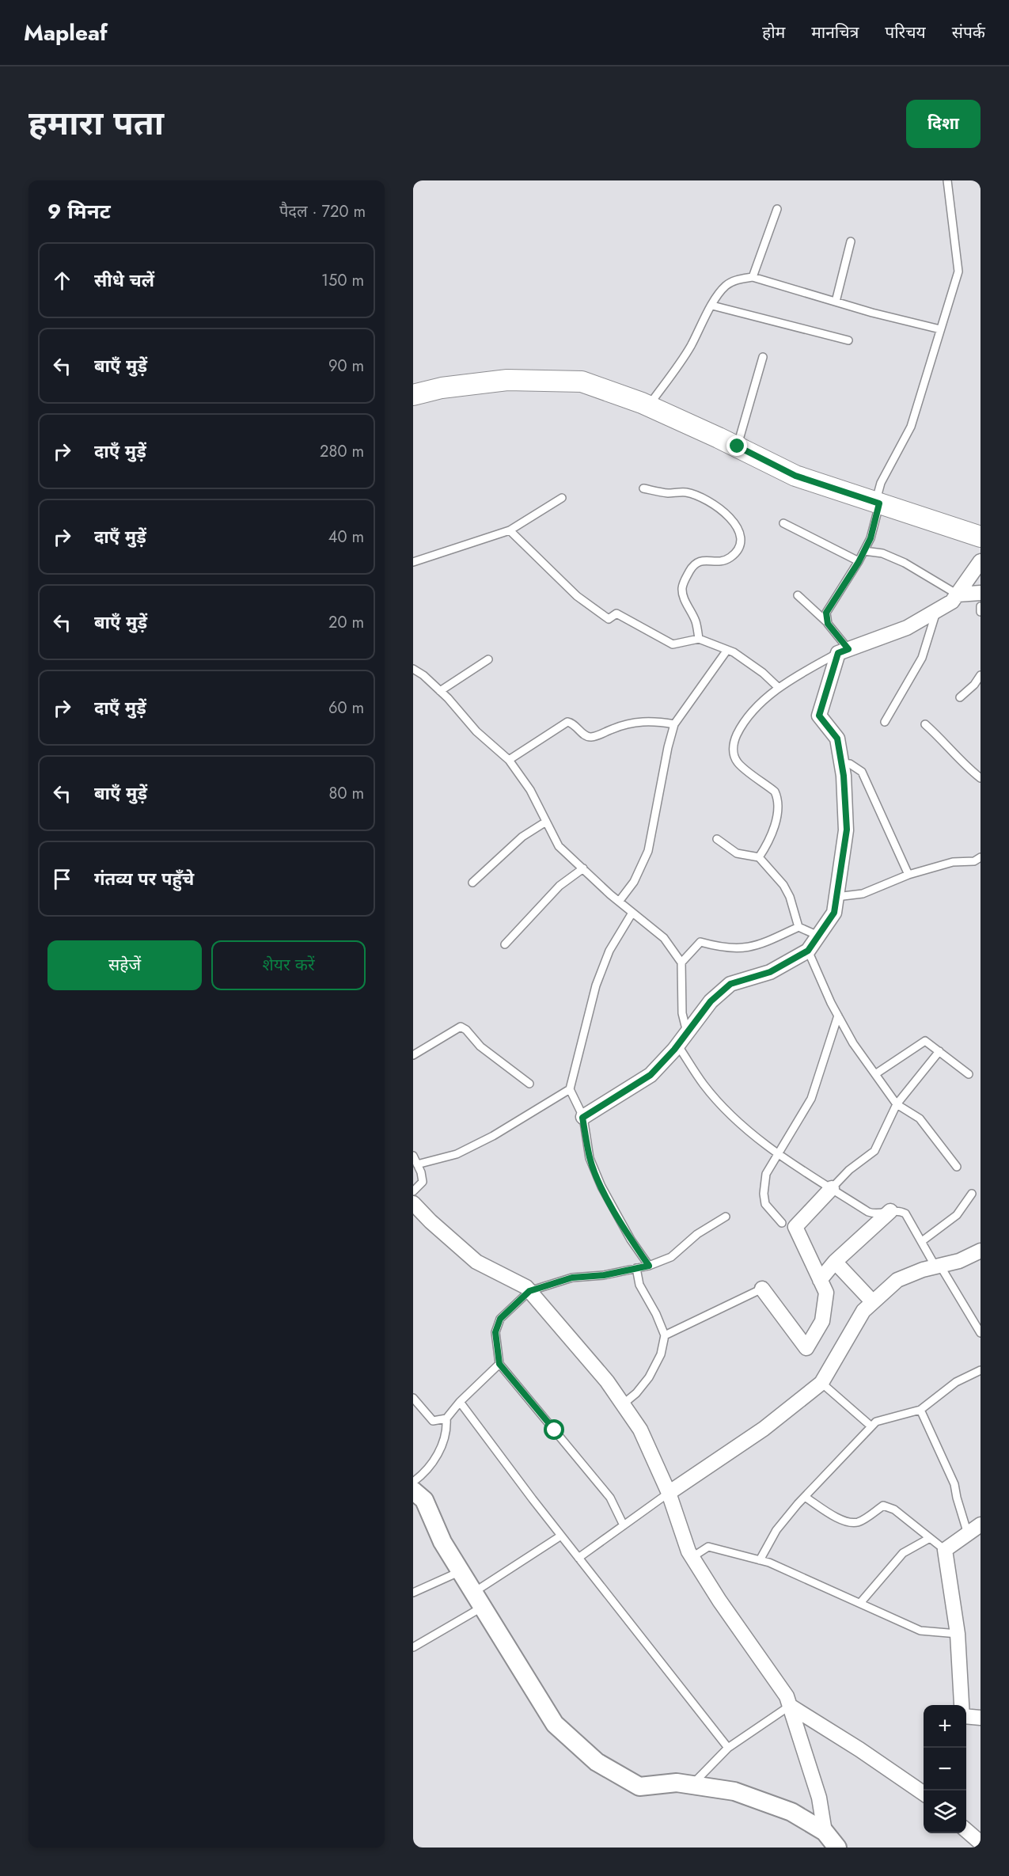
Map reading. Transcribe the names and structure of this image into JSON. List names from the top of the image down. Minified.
{"page":{"header":"Mapleaf","nav":["होम","मानचित्र","परिचय","संपर्क"],"title":"हमारा पता","buttons":["दिशा",["सहेजें","शेयर करें"]],"heading":["9 मिनट","पैदल · 720 m"],"list":[["सीधे चलें","150 m"],["बाएँ मुड़ें","90 m"],["दाएँ मुड़ें","280 m"],["दाएँ मुड़ें","40 m"],["बाएँ मुड़ें","20 m"],["दाएँ मुड़ें","60 m"],["बाएँ मुड़ें","80 m"],"गंतव्य पर पहुँचे"],"map_buttons":["+","−"]}}
